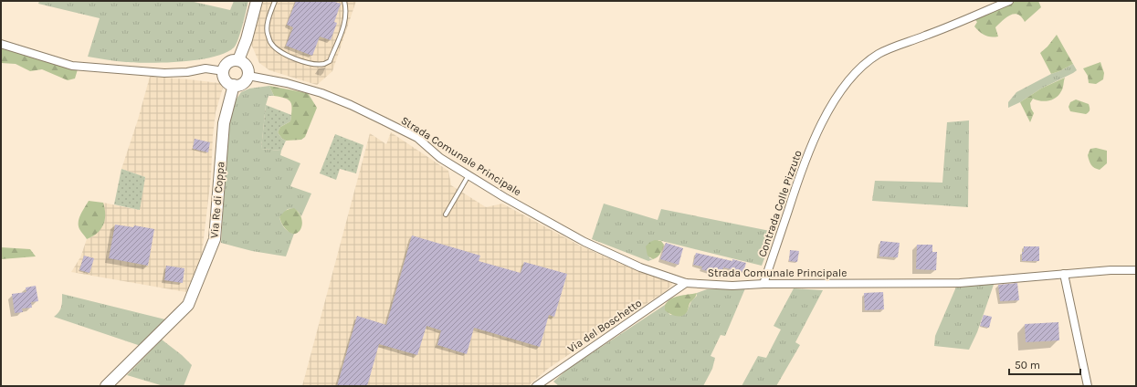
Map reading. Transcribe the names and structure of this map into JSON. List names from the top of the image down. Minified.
{"streets":{"street":["Strada Comunale Principale","Via Re di Coppa","Contrada Colle Pizzuto","Via del Boschetto"]},"crossings":[["Strada Comunale Principale","Via Re di Coppa"],["Strada Comunale Principale","Contrada Colle Pizzuto"],["Strada Comunale Principale","Via del Boschetto"]],"scale_bar":"50 m"}
